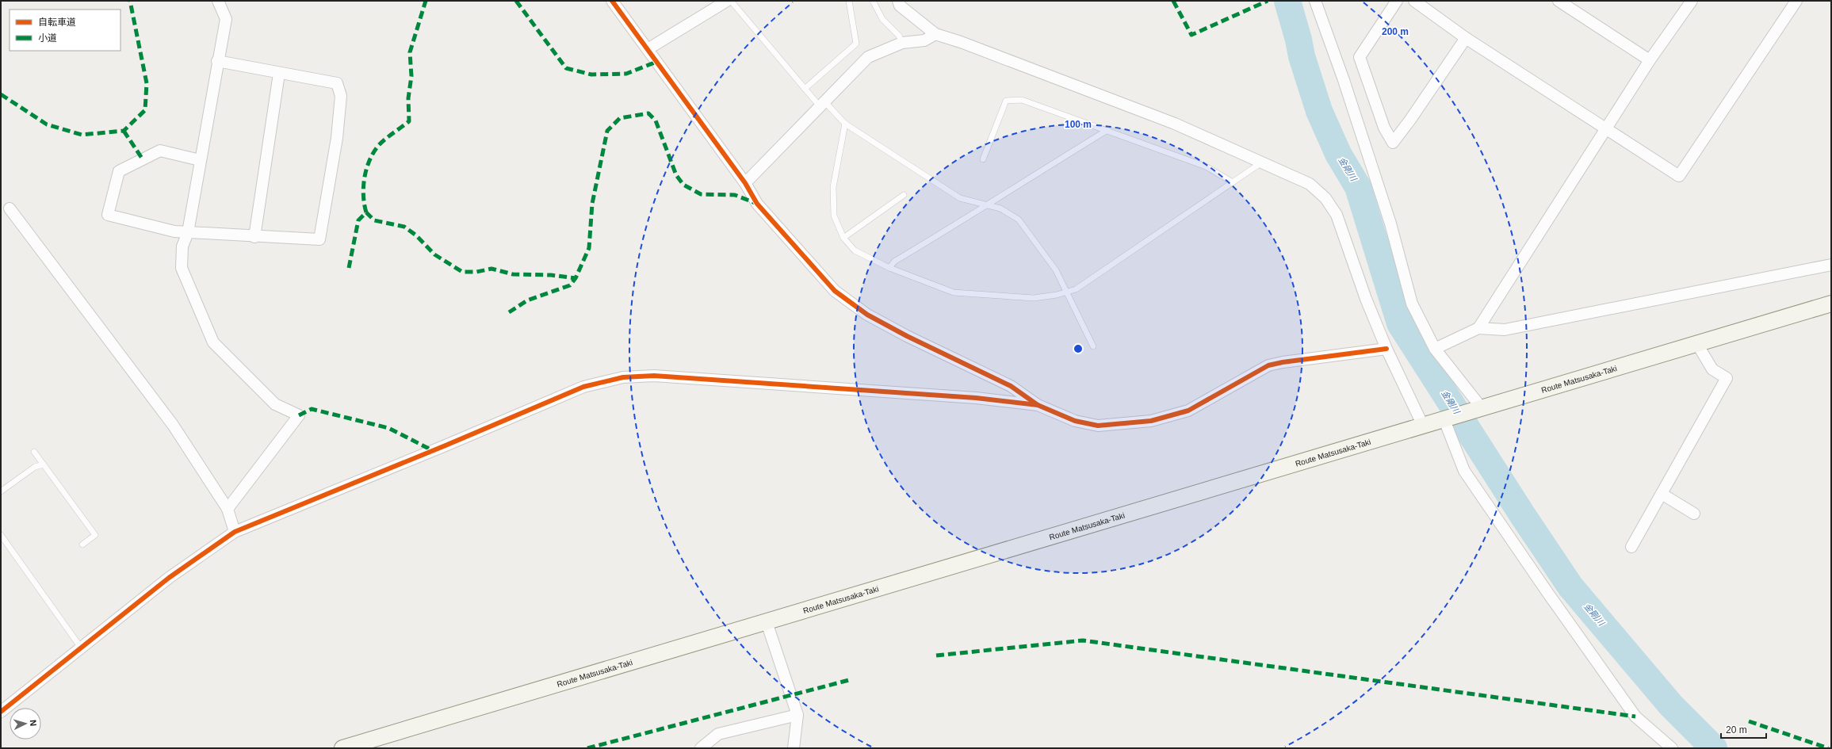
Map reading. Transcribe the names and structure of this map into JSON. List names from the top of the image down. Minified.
{"streets":{"main road":["Route Matsusaka-Taki"]},"water":["金剛川"],"legend":["自転車道","小道"],"scale_bar":"20 m","north":"right","rings":["200 m","100 m"]}
